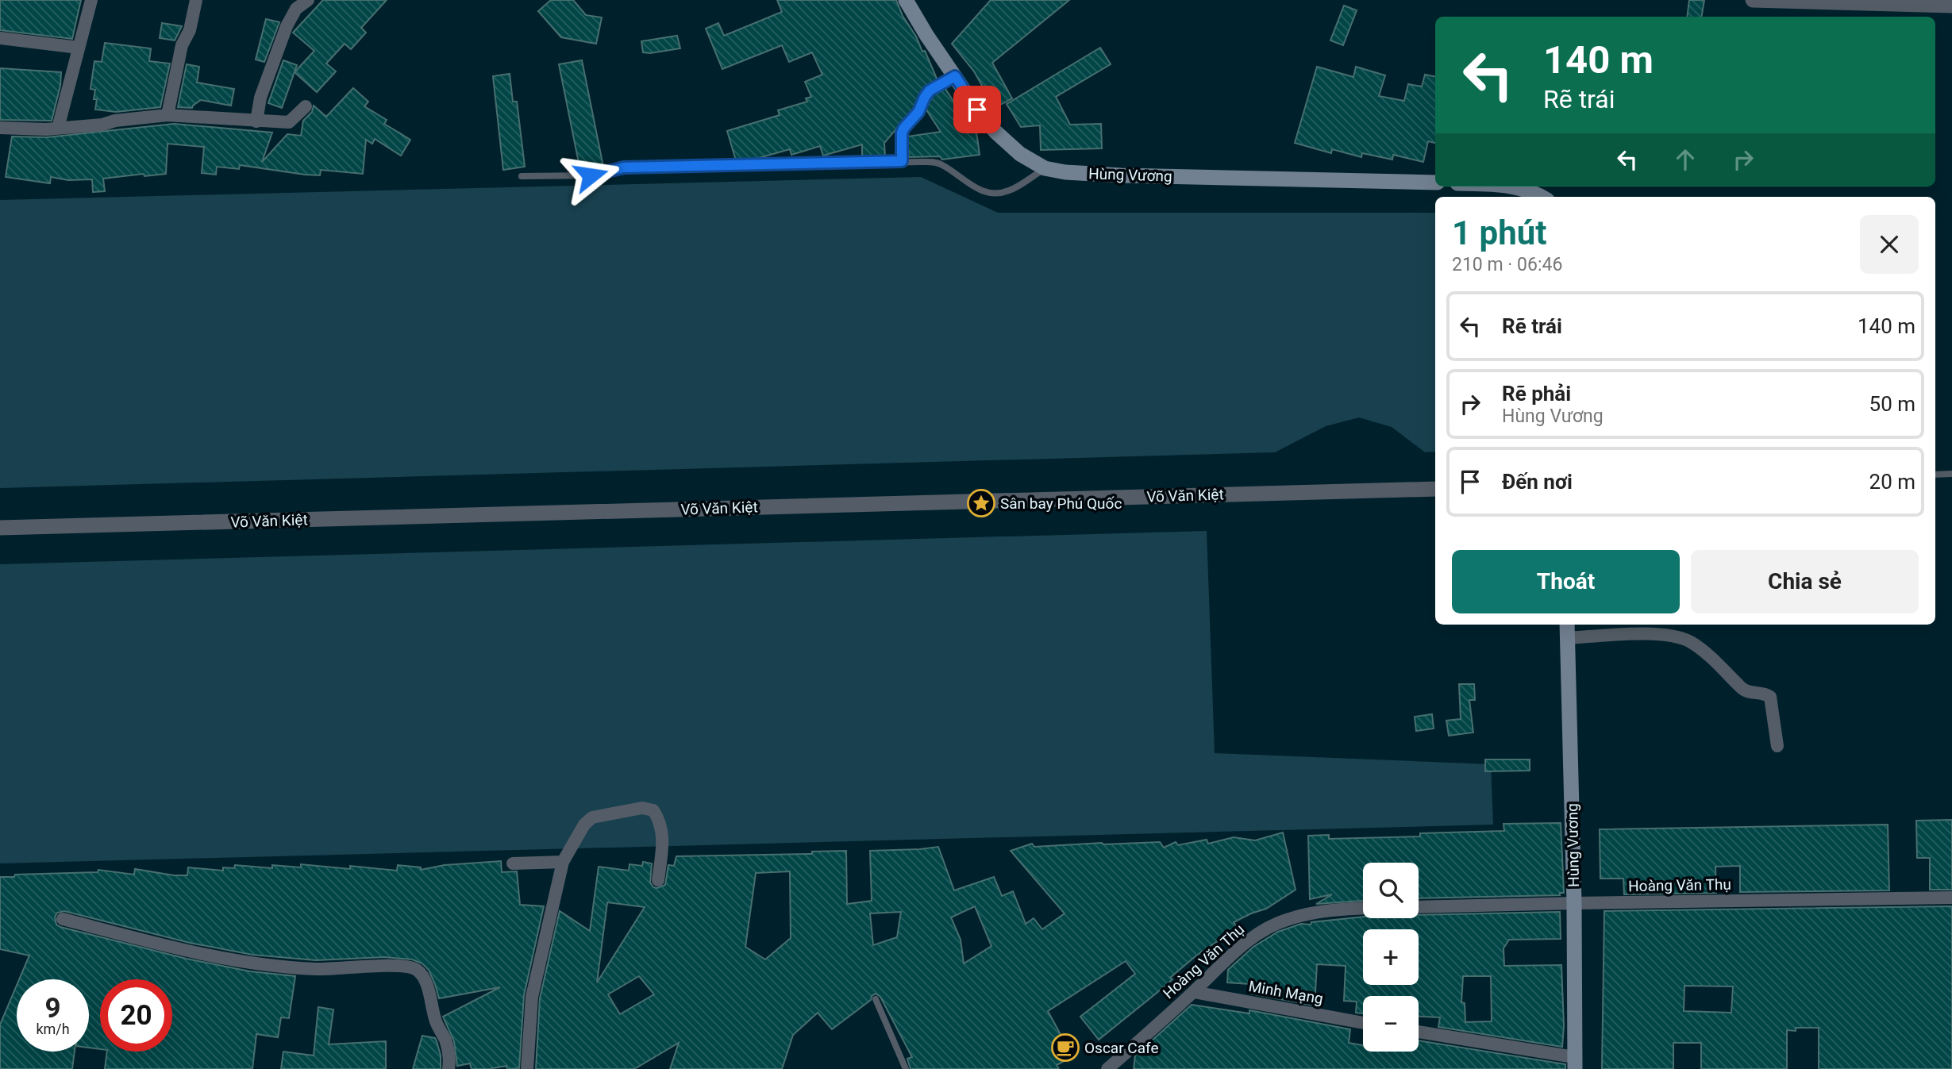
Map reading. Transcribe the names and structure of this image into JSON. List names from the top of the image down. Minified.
{"streets":{"main road":["Hùng Vương"],"street":["Võ Văn Kiệt","Hoàng Văn Thụ","Minh Mạng"]},"crossings":[["Hùng Vương","Hoàng Văn Thụ"],["Hoàng Văn Thụ","Minh Mạng"]],"places":{"place":["Sân bay Phú Quốc"],"cafe":["Oscar Cafe"]},"page":{"turn":["140 m","Rẽ trái"],"heading":["1 phút","210 m · 06:46"],"list":[{"name":"Rẽ trái","value":"140 m"},{"name":"Rẽ phải","note":"Hùng Vương","value":"50 m"},{"name":"Đến nơi","value":"20 m"}],"buttons":["Thoát","Chia sẻ"],"map_buttons":["+","−"],"speed":"9 km/h","limit":"20"}}
